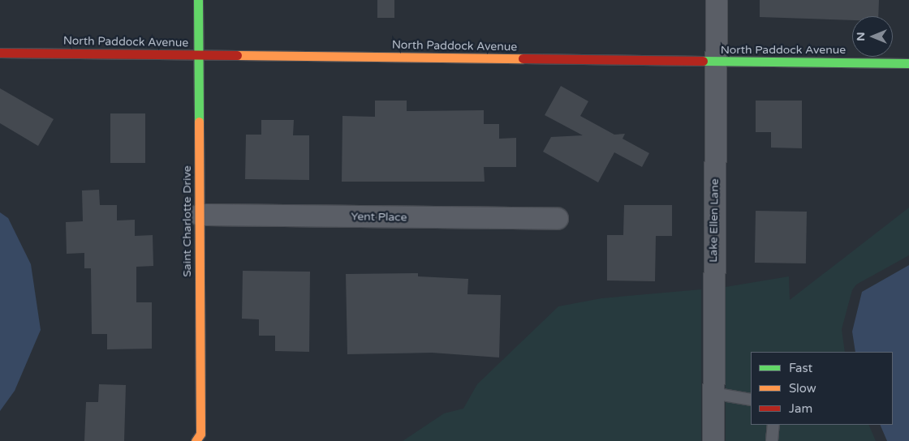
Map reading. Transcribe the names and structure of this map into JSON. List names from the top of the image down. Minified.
{"streets":{"street":["North Paddock Avenue","Yent Place","Lake Ellen Lane","Saint Charlotte Drive"]},"crossings":[["North Paddock Avenue","Lake Ellen Lane"],["North Paddock Avenue","Saint Charlotte Drive"],["Yent Place","Saint Charlotte Drive"]],"legend":["Fast","Slow","Jam"],"north":"left"}
